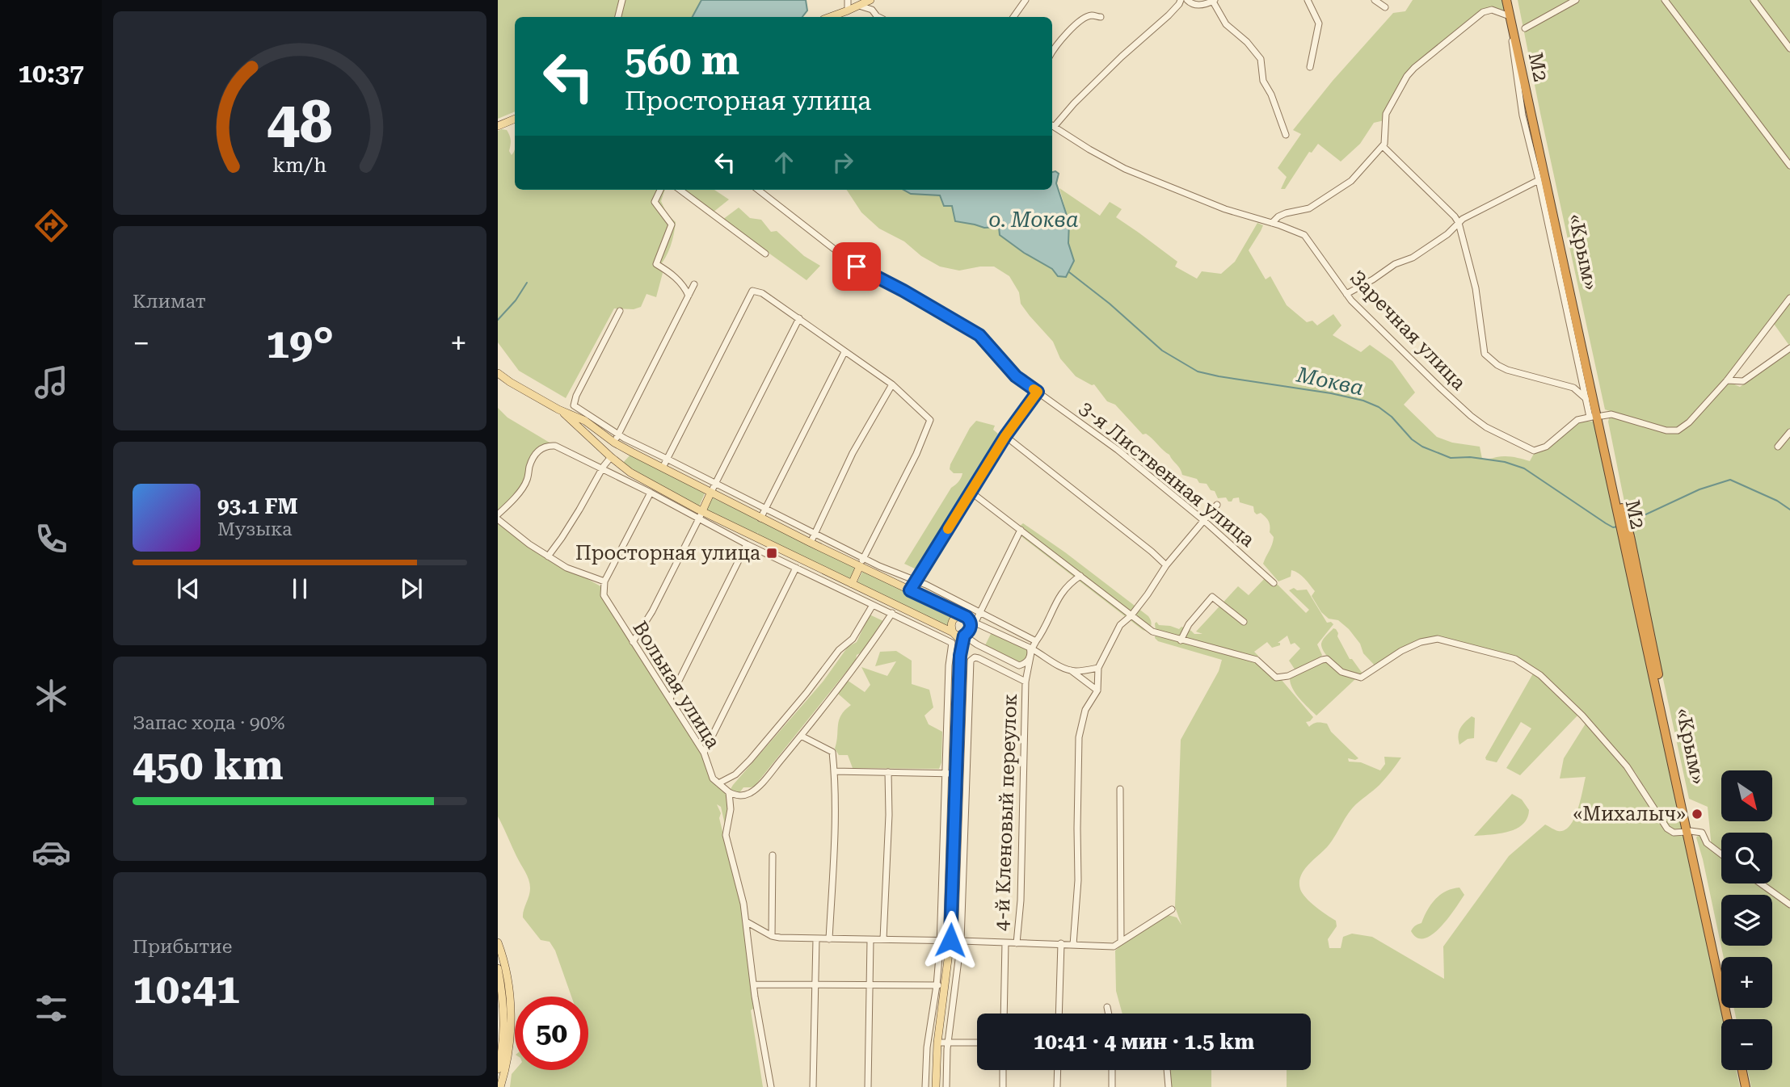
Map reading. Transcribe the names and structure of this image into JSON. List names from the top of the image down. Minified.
{"streets":{"highway":["М2","«Крым»"],"street":["Заречная улица","3-я Лиственная улица","Вольная улица","4-й Кленовый переулок"]},"crossings":[["М2","«Крым»"],["М2","Заречная улица"]],"water":["о. Моква","Моква"],"places":{"transit":["Просторная улица"],"other":["«Михалыч»"]},"north":"bottom right","page":{"tabs":"10:37","turn":["560 m","Просторная улица"],"tile":["Климат",["Запас хода · 90%","450 km"],["Прибытие","10:41"]],"heat":["−","19°","+"],"song":["93.1 FM","Музыка"],"map_buttons":["+","−"],"limit":"50","trip":"10:41 · 4 мин · 1.5 km","gauge":["48","km/h"]}}
